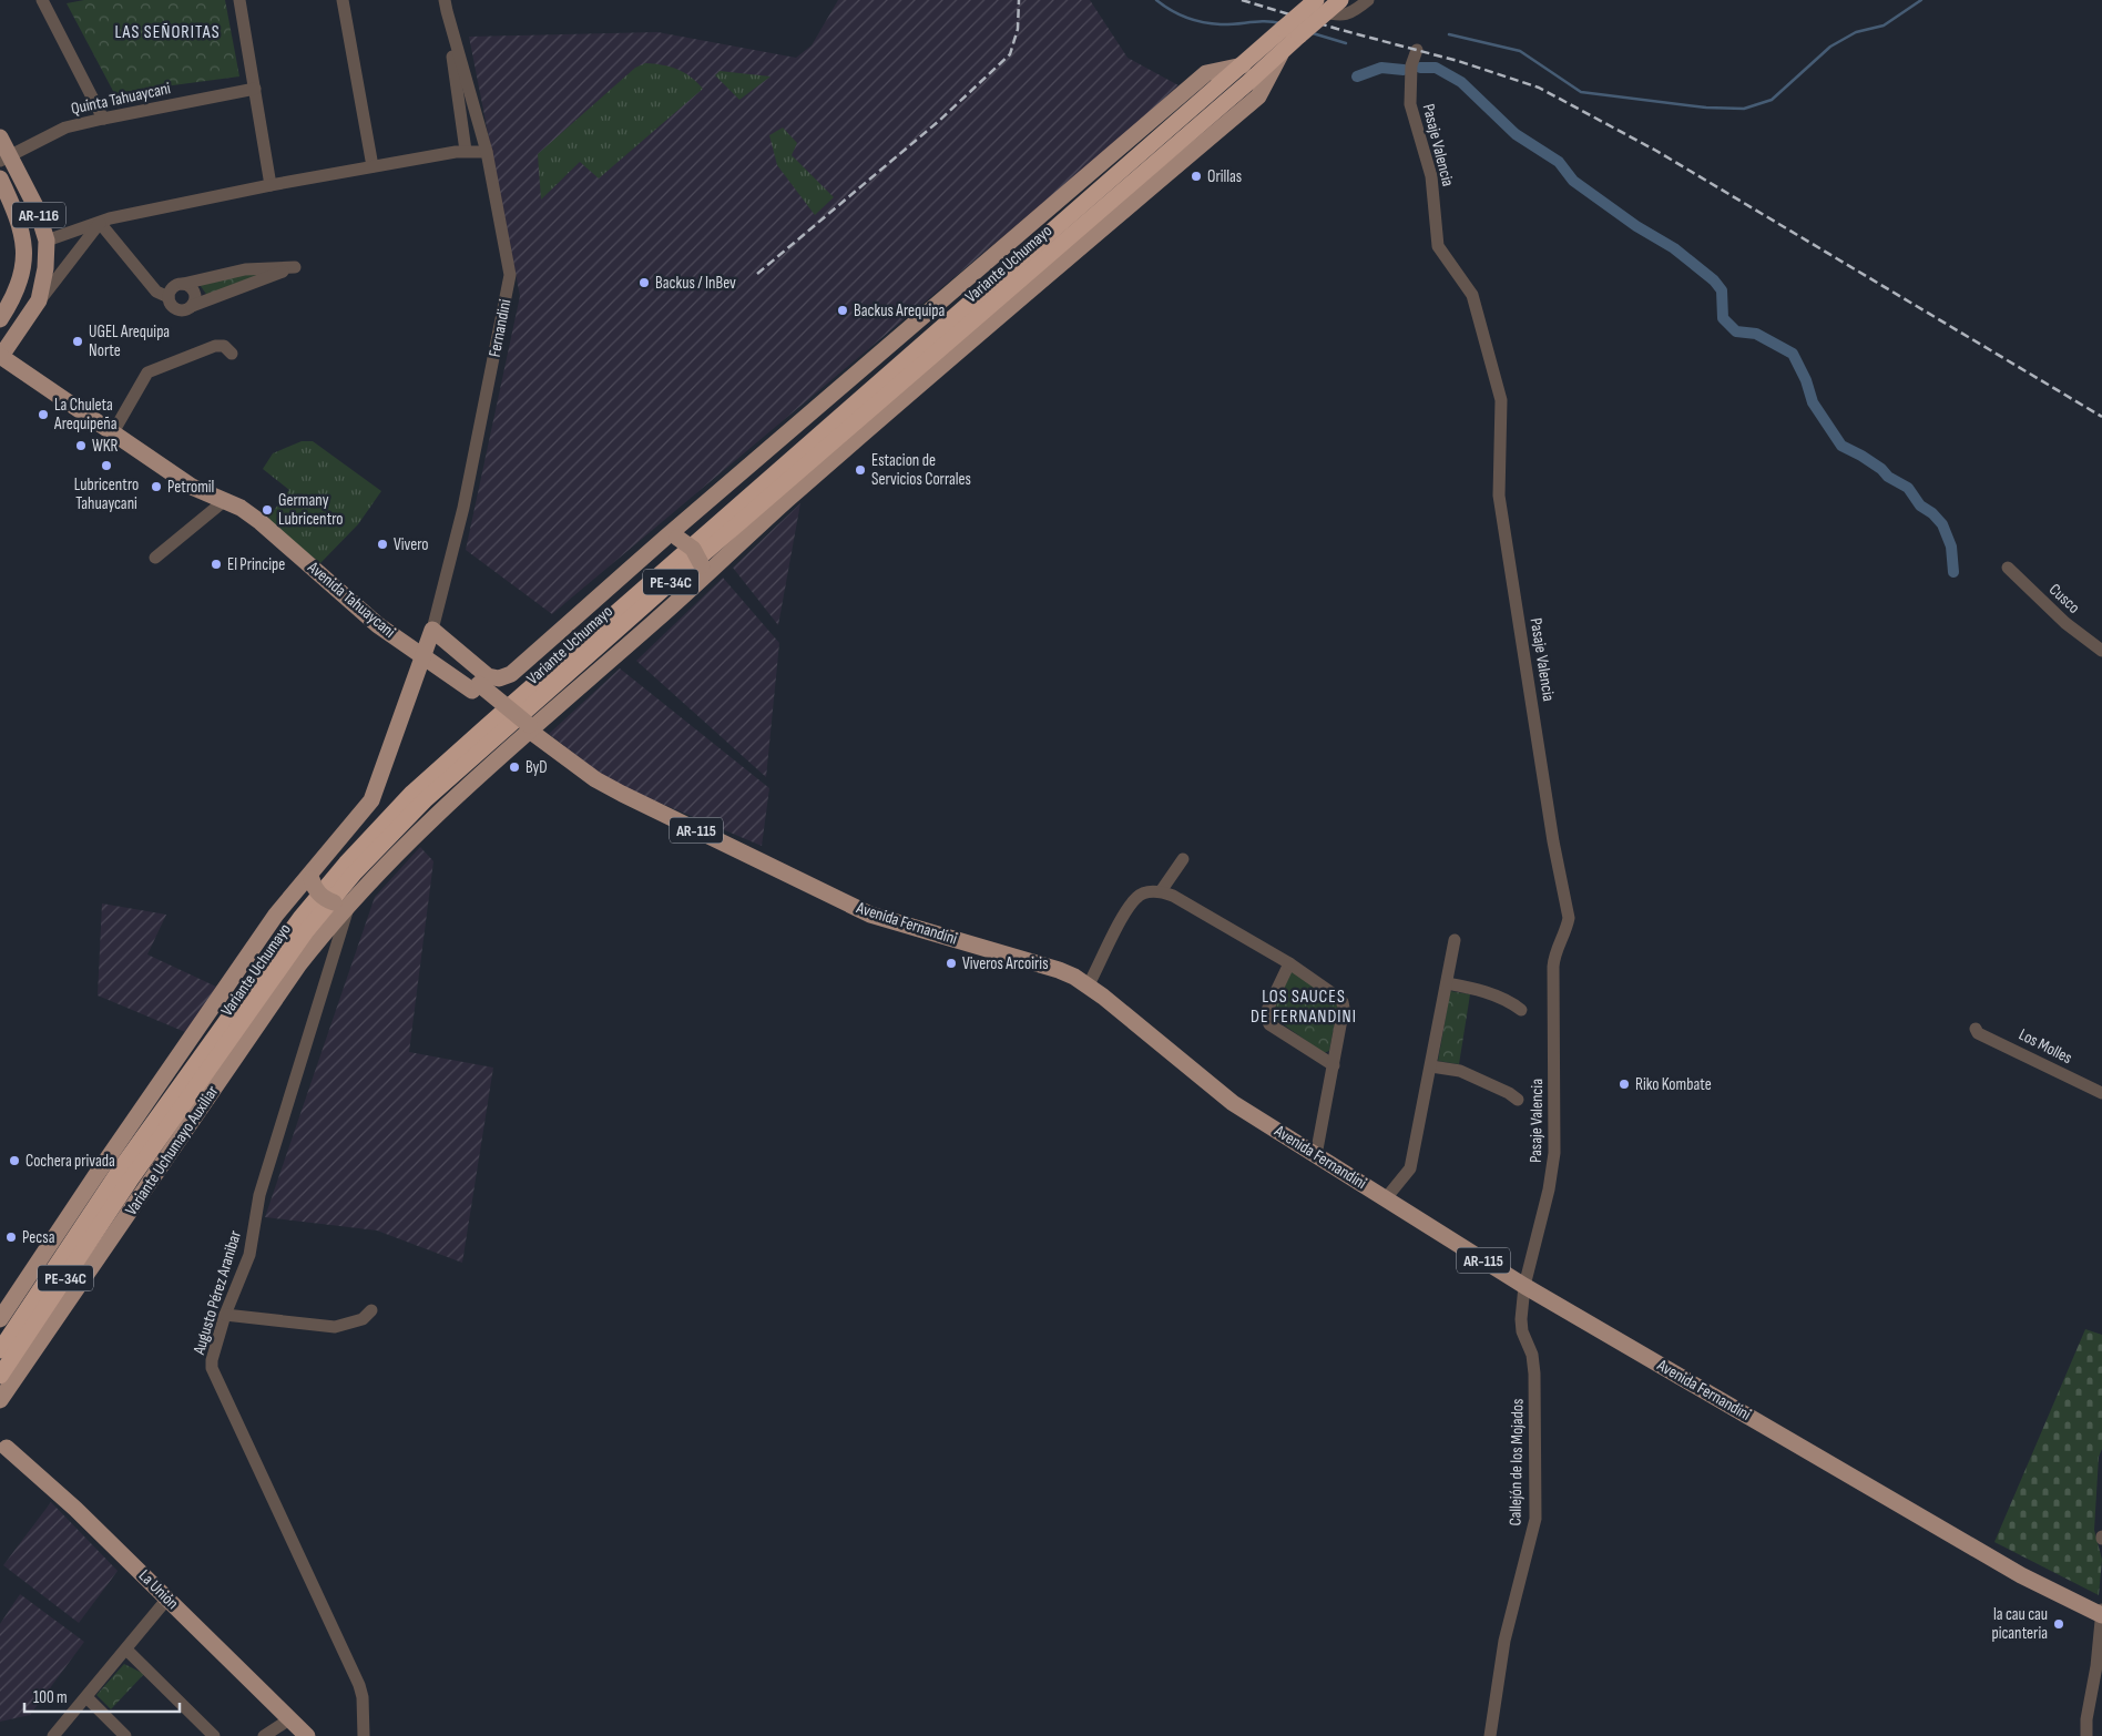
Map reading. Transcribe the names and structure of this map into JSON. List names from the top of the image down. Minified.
{"streets":{"highway":["Variante Uchumayo","PE-34C"],"main road":["AR-116","Avenida Tahuaycani","AR-115","Avenida Fernandini","Variante Uchumayo Auxiliar","La Unión"],"street":["Quinta Tahuaycani","Pasaje Valencia","Fernandini","Cusco","Los Molles","Augusto Pérez Aranibar","Callejón de los Mojados"]},"crossings":[["Quinta Tahuaycani","AR-116"],["Pasaje Valencia","Avenida Fernandini"],["Pasaje Valencia","Callejón de los Mojados"],["AR-116","Avenida Tahuaycani"],["Variante Uchumayo","Fernandini"],["Variante Uchumayo","Avenida Tahuaycani"],["Variante Uchumayo","Avenida Fernandini"],["Variante Uchumayo","Variante Uchumayo Auxiliar"],["Variante Uchumayo","Augusto Pérez Aranibar"],["Fernandini","Avenida Tahuaycani"],["Avenida Tahuaycani","Avenida Fernandini"],["Avenida Fernandini","Callejón de los Mojados"],["Variante Uchumayo Auxiliar","Augusto Pérez Aranibar"]],"districts":["LAS SEÑORITAS","LOS SAUCES DE FERNANDINI"],"places":["Orillas","Backus / InBev","Backus Arequipa","UGEL Arequipa Norte","La Chuleta Arequipeña","WKR","Lubricentro Tahuaycani","Estacion de Servicios Corrales","Petromil","Germany Lubricentro","Vivero","El Principe","ByD","Viveros Arcoiris","Riko Kombate","Cochera privada","Pecsa","la cau cau picanteria"],"scale_bar":"100 m"}
